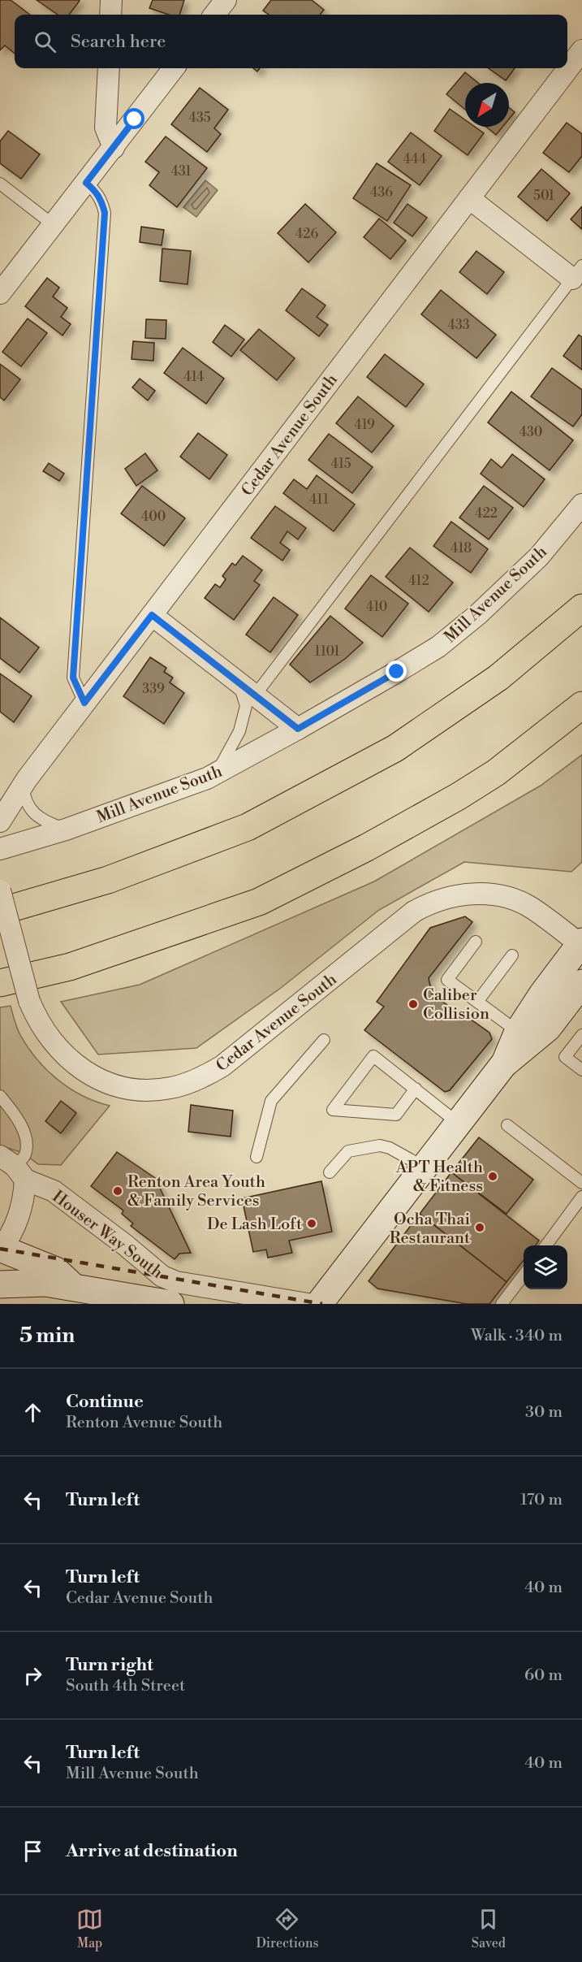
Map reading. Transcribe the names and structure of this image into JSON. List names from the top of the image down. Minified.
{"streets":{"main road":["Houser Way South"],"street":["Cedar Avenue South","Mill Avenue South"]},"places":["Caliber Collision","APT Health & Fitness","Renton Area Youth & Family Services","De Lash Loft","Ocha Thai Restaurant"],"house_numbers":["435","444","431","436","501","426","433","414","419","430","415","411","422","400","418","412","410","1101","339"],"north":"bottom left","page":{"search":"Search here","heading":["5 min","Walk · 340 m"],"list":[["Continue","Renton Avenue South","30 m"],["Turn left","170 m"],["Turn left","Cedar Avenue South","40 m"],["Turn right","South 4th Street","60 m"],["Turn left","Mill Avenue South","40 m"],"Arrive at destination"],"nav":["Map","Directions","Saved"]}}
